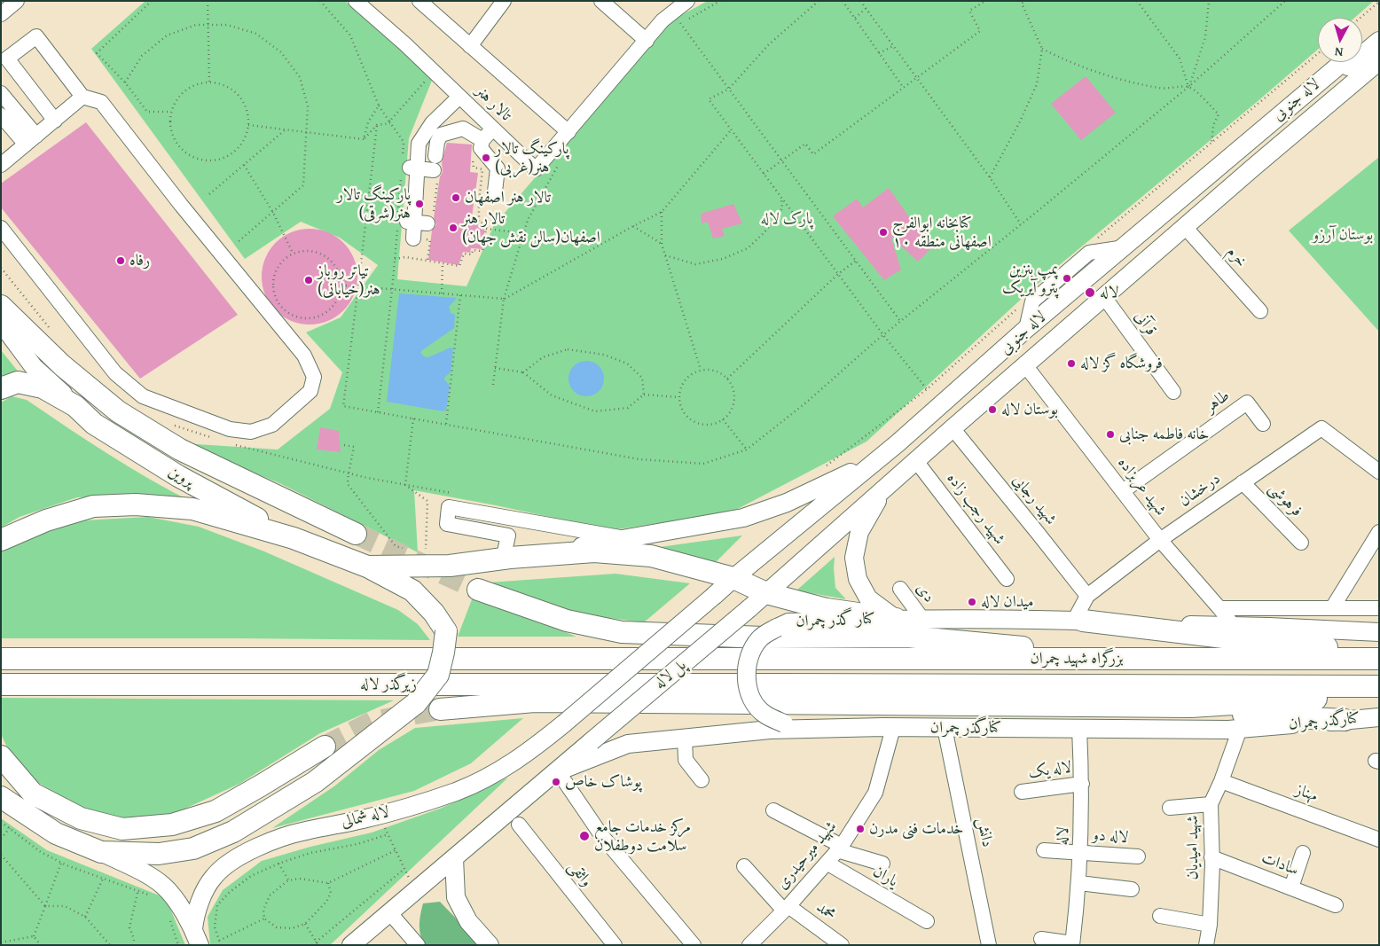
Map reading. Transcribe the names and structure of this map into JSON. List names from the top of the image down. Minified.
{"streets":{"highway":["پروین","بزرگراه شهید چمران","زیرگذر لاله"],"main road":["لاله جنوبی","کنار گذر چمران","پل لاله","کنارگذر چمران","لاله شمالی"],"street":["تالار هنر","خرم","قرآنی","طاهر","شهید عربزاده","درخشان","شهید رجایی","فرهوشی","شهید رجب زاده","دی","لاله یک","مهناز","دانش","لاله","لاله دو","شهید امیدیان","شهید میرحیدری","سادات","واثقی","یاران","محمد"]},"crossings":[["لاله جنوبی","خرم"],["لاله جنوبی","قرآنی"],["لاله جنوبی","شهید عربزاده"],["لاله جنوبی","شهید رجایی"],["لاله جنوبی","شهید رجب زاده"],["لاله جنوبی","پل لاله"],["طاهر","شهید عربزاده"],["شهید عربزاده","درخشان"],["درخشان","شهید رجایی"],["درخشان","فرهوشی"],["کنار گذر چمران","کنارگذر چمران"],["بزرگراه شهید چمران","زیرگذر لاله"],["پل لاله","کنارگذر چمران"],["پل لاله","لاله شمالی"],["کنارگذر چمران","دانش"],["کنارگذر چمران","لاله"],["کنارگذر چمران","شهید امیدیان"],["کنارگذر چمران","شهید میرحیدری"],["لاله یک","لاله"],["مهناز","شهید امیدیان"],["لاله","لاله دو"],["شهید امیدیان","سادات"],["شهید میرحیدری","یاران"],["شهید میرحیدری","محمد"]],"parks":["پارک لاله","بوستان آرزو"],"places":["پارکینگ تالار هنر(غربی)","تالار هنر اصفهان","پارکینگ تالار هنر(شرقی)","تالار هنر اصفهان(سالن نقش جهان)","کتابخانه ابوالفرج اصفهانی منطقه ۱۰","رفاه","پمپ بنزین پترو آیریک","تیاتر روباز هنر(خیابانی)","لاله","فروشگاه گز لاله","بوستان لاله","خانه فاطمه جنابی","میدان لاله","پوشاک خاص","خدمات فنی مدرن","مرکز خدمات جامع سلامت دوطفلان"],"north":"bottom"}
